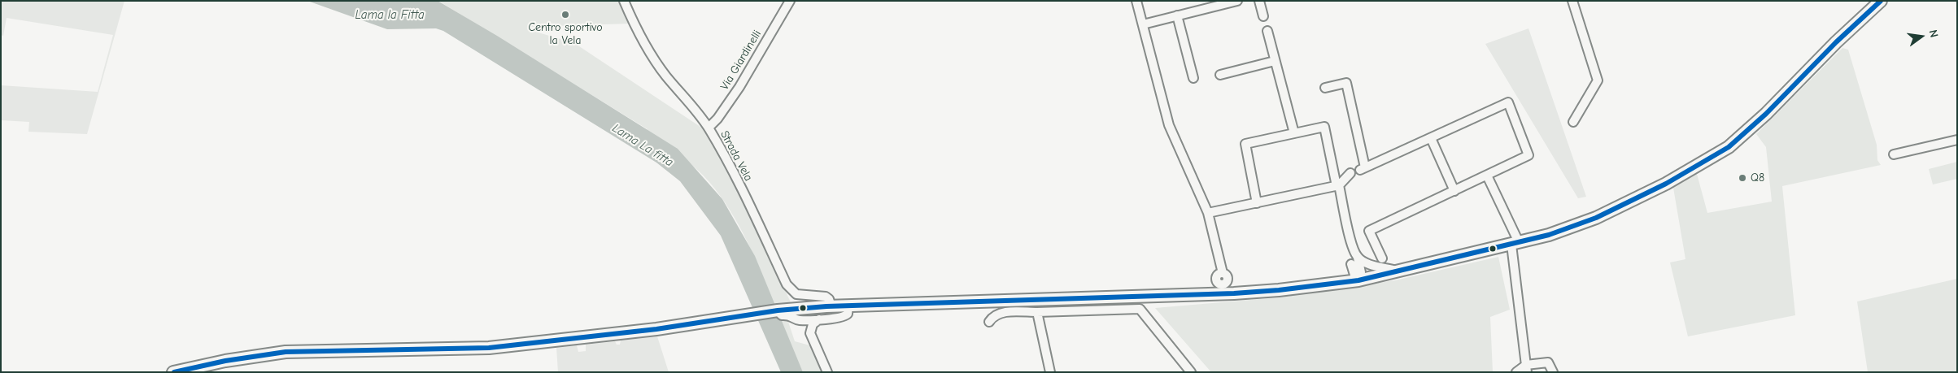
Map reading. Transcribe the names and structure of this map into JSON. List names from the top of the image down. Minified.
{"streets":{"street":["Via Giardinelli","Strada Vela"]},"crossings":[["Via Giardinelli","Strada Vela"]],"water":["Lama la Fitta","Lama La fitta"],"places":["Centro sportivo la Vela","Q8"],"north":"right"}
